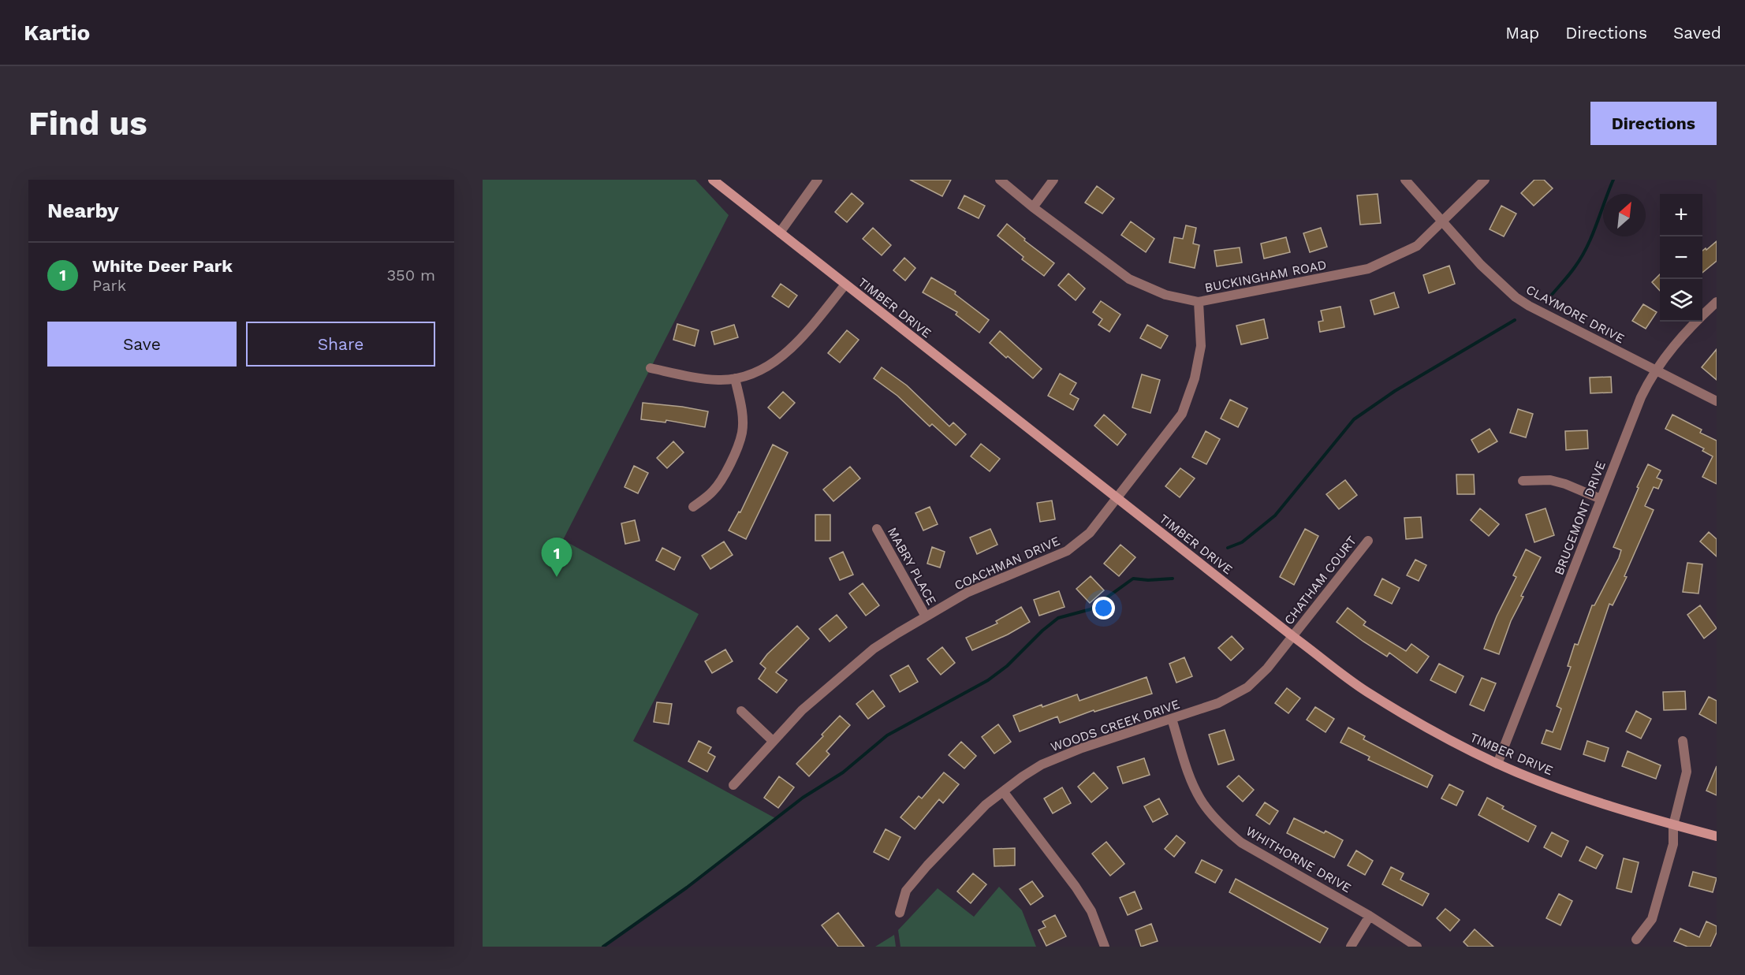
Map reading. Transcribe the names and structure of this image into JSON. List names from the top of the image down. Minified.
{"streets":{"main road":["TIMBER DRIVE"],"street":["BUCKINGHAM ROAD","CLAYMORE DRIVE","BRUCEMONT DRIVE","COACHMAN DRIVE","MABRY PLACE","CHATHAM COURT","WOODS CREEK DRIVE","WHITHORNE DRIVE"]},"crossings":[["BUCKINGHAM ROAD","CLAYMORE DRIVE"],["BUCKINGHAM ROAD","COACHMAN DRIVE"],["TIMBER DRIVE","BRUCEMONT DRIVE"],["TIMBER DRIVE","COACHMAN DRIVE"],["TIMBER DRIVE","CHATHAM COURT"],["TIMBER DRIVE","WOODS CREEK DRIVE"],["CLAYMORE DRIVE","BRUCEMONT DRIVE"],["COACHMAN DRIVE","MABRY PLACE"],["CHATHAM COURT","WOODS CREEK DRIVE"],["WOODS CREEK DRIVE","WHITHORNE DRIVE"]],"north":"top right","page":{"header":"Kartio","nav":["Map","Directions","Saved"],"buttons":["Directions",["Save","Share"]],"title":"Find us","heading":"Nearby","map_buttons":["+","−"],"list":[{"mark":"1","name":"White Deer Park","note":"Park","value":"350 m"}],"pins":"1"}}
